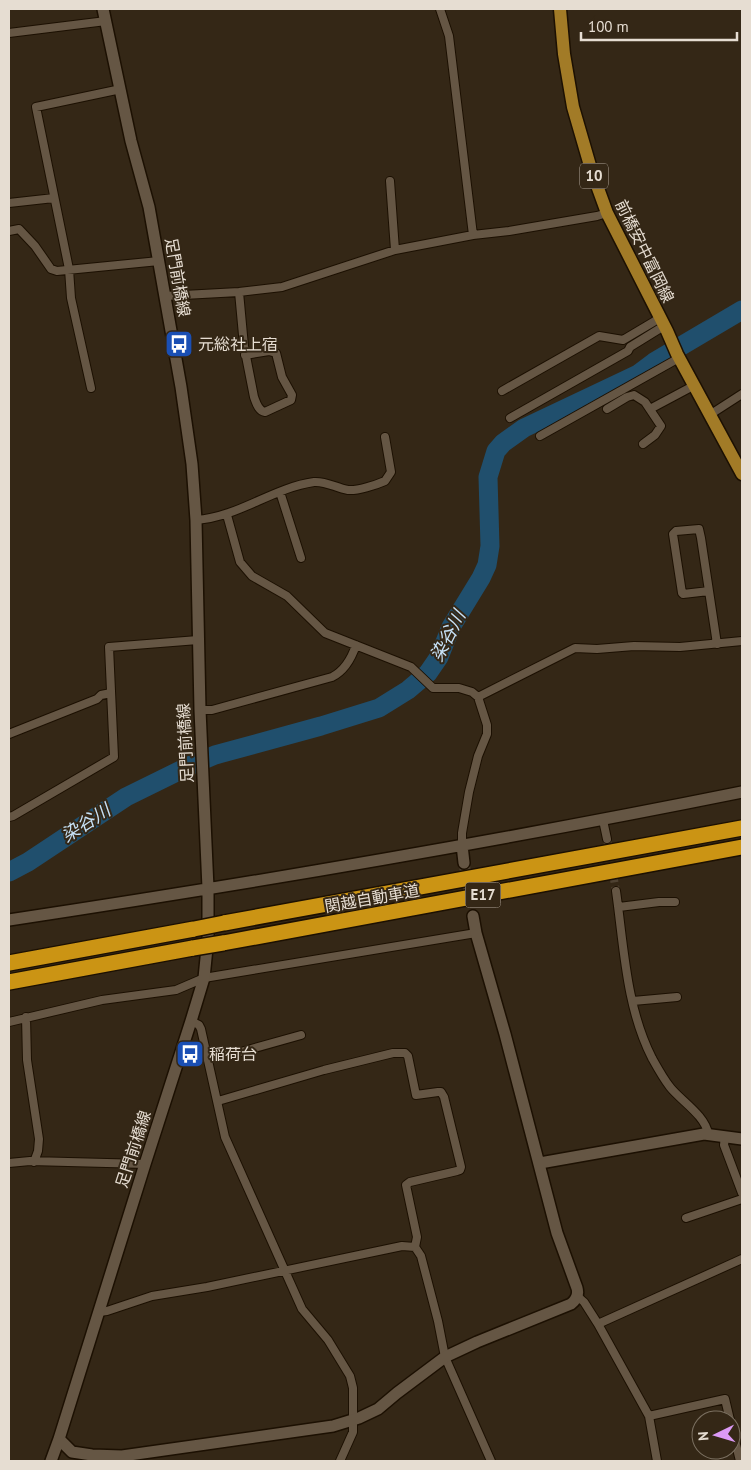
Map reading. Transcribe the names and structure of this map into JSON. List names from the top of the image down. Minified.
{"streets":{"highway":["E17","関越自動車道"],"main road":["10","前橋安中富岡線"],"street":["足門前橋線"]},"crossings":[["10","前橋安中富岡線"]],"water":["染谷川"],"places":{"bus stop":["元総社上宿","稲荷台"]},"scale_bar":"100 m","north":"left"}
